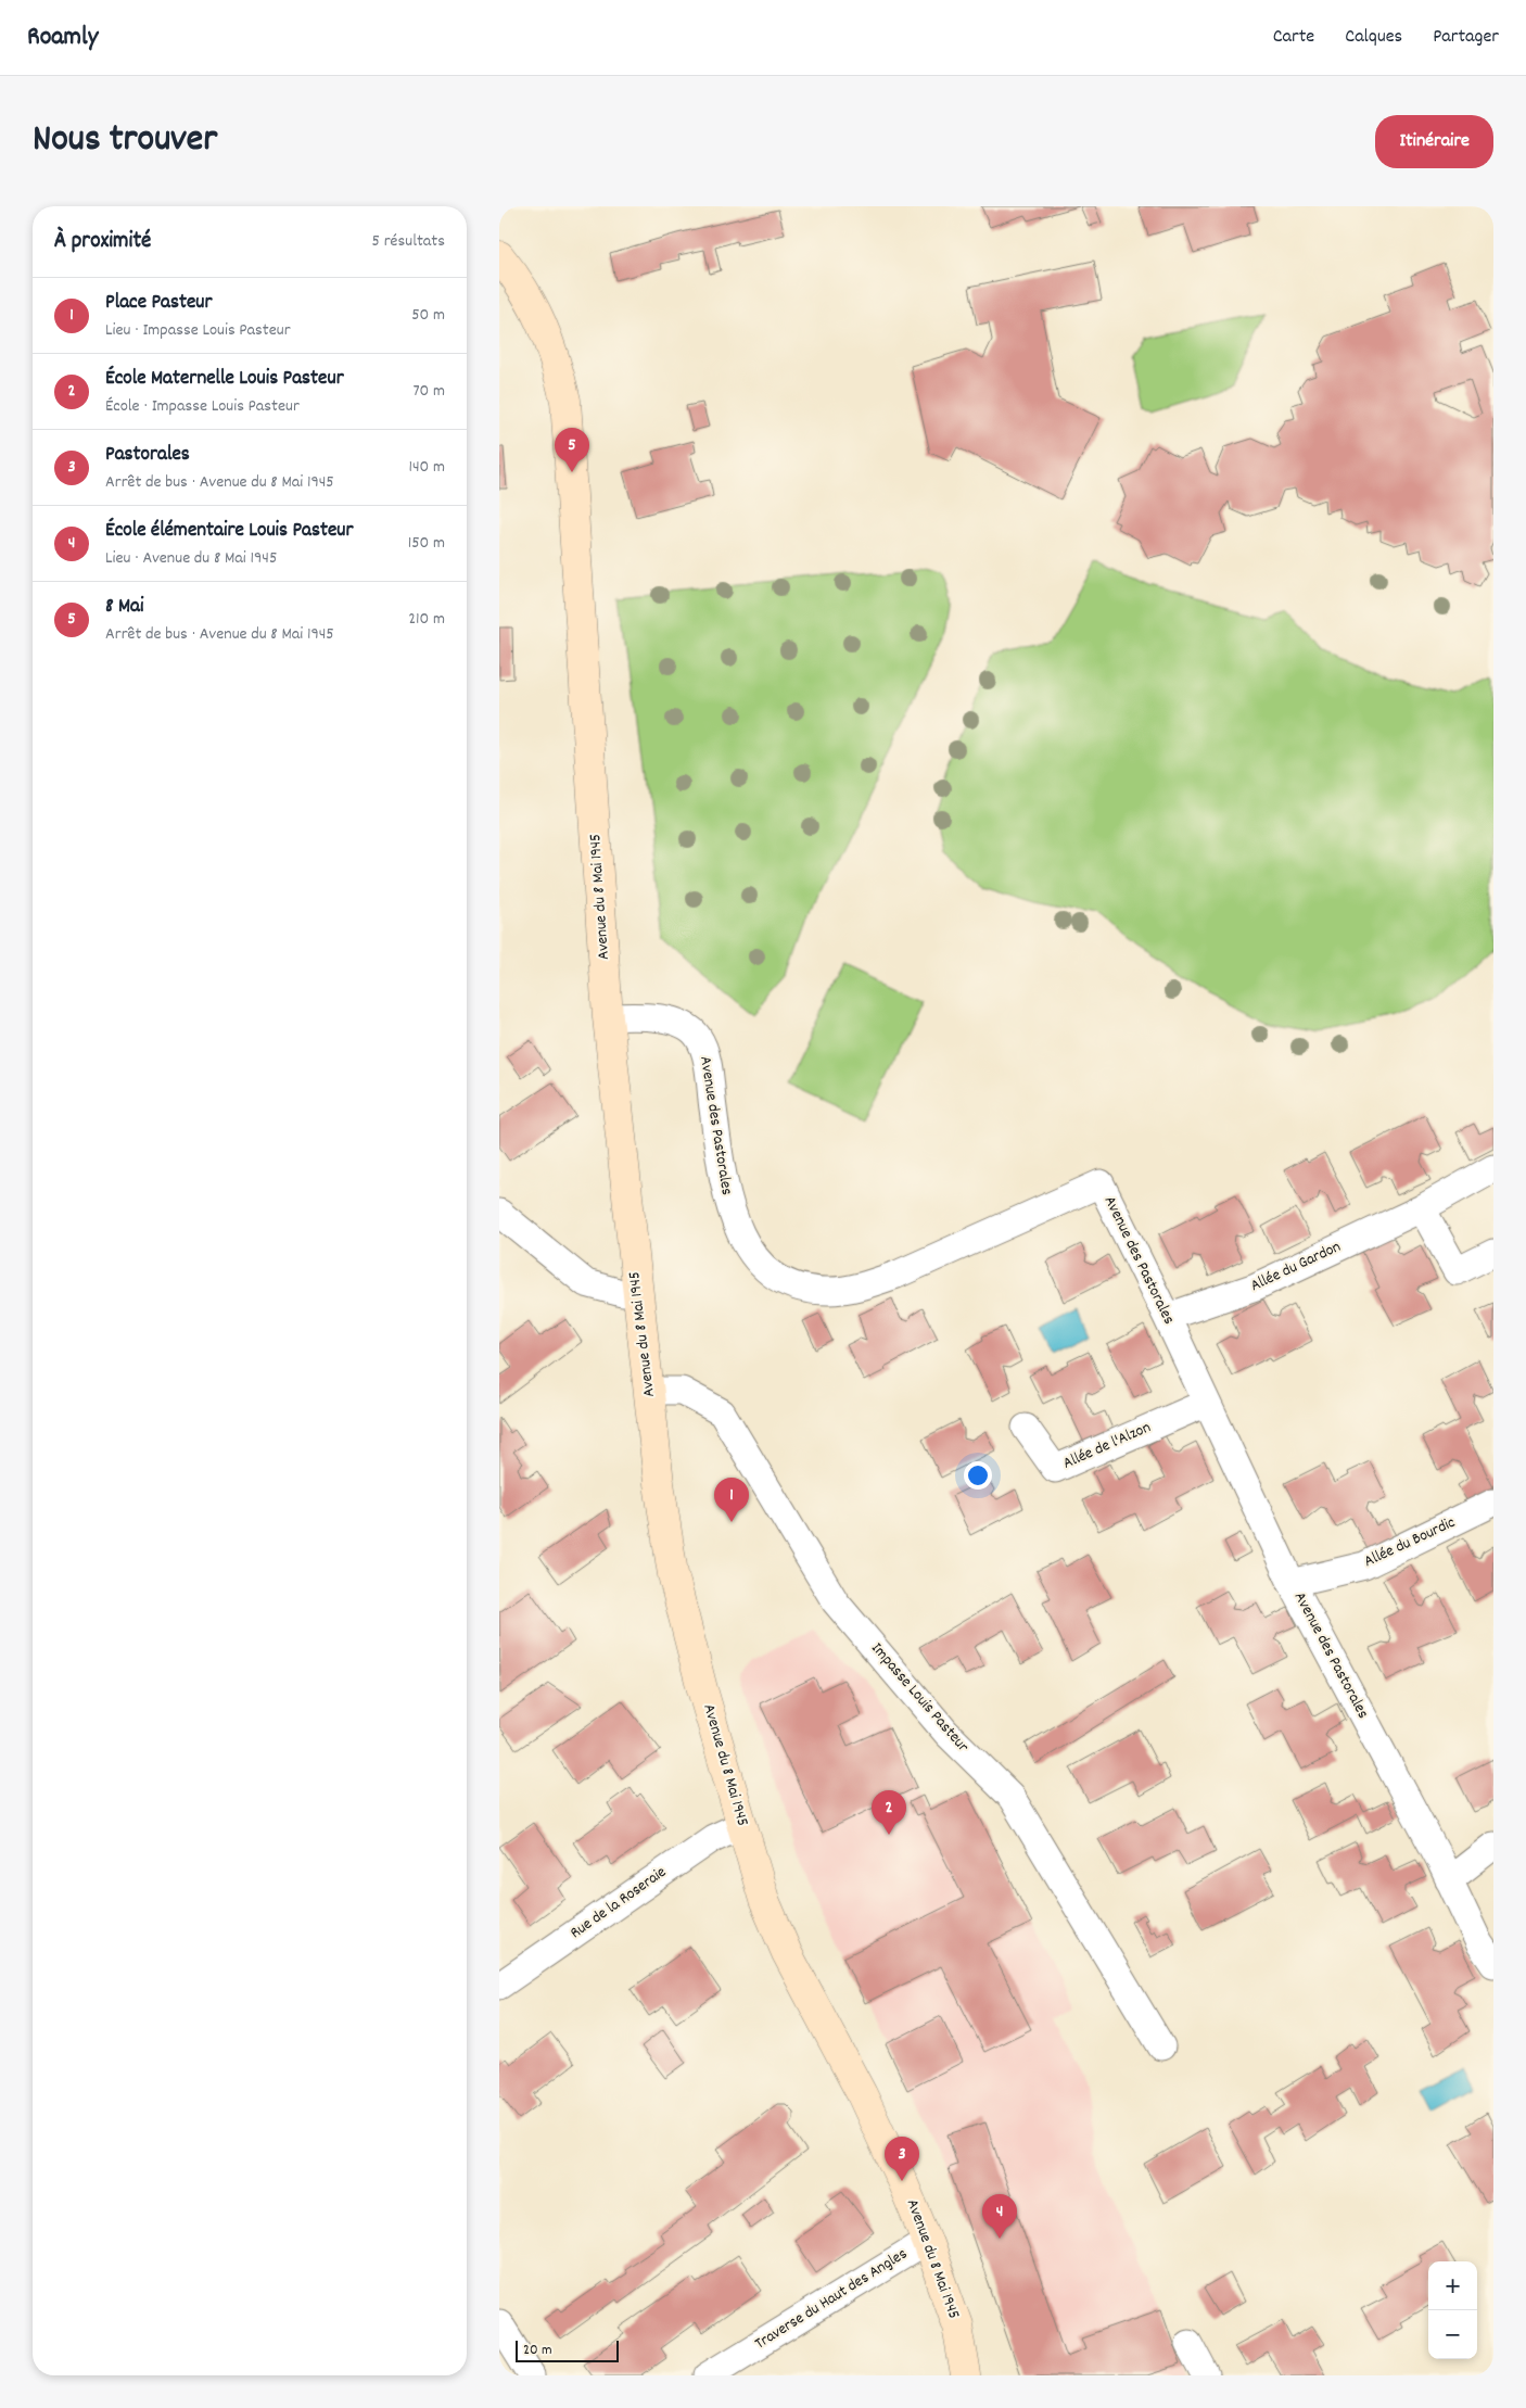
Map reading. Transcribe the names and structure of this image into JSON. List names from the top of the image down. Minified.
{"streets":{"street":["Avenue du 8 Mai 1945","Avenue des Pastorales","Allée du Gardon","Allée de l'Alzon","Allée du Bourdic","Impasse Louis Pasteur","Rue de la Roseraie","Traverse du Haut des Angles"]},"crossings":[["Avenue du 8 Mai 1945","Avenue des Pastorales"],["Avenue du 8 Mai 1945","Impasse Louis Pasteur"],["Avenue du 8 Mai 1945","Rue de la Roseraie"],["Avenue du 8 Mai 1945","Traverse du Haut des Angles"],["Avenue des Pastorales","Allée du Gardon"],["Avenue des Pastorales","Allée de l'Alzon"],["Avenue des Pastorales","Allée du Bourdic"]],"scale_bar":"20 m","page":{"header":"Roamly","nav":["Carte","Calques","Partager"],"title":"Nous trouver","buttons":"Itinéraire","heading":["À proximité","5 résultats"],"list":[{"mark":"1","name":"Place Pasteur","note":"Lieu · Impasse Louis Pasteur","value":"50 m"},{"mark":"2","name":"École Maternelle Louis Pasteur","note":"École · Impasse Louis Pasteur","value":"70 m"},{"mark":"3","name":"Pastorales","note":"Arrêt de bus · Avenue du 8 Mai 1945","value":"140 m"},{"mark":"4","name":"École élémentaire Louis Pasteur","note":"Lieu · Avenue du 8 Mai 1945","value":"150 m"},{"mark":"5","name":"8 Mai","note":"Arrêt de bus · Avenue du 8 Mai 1945","value":"210 m"}],"pins":["5","1","2","3","4"],"map_buttons":["+","−"],"scale":"20 m"}}
